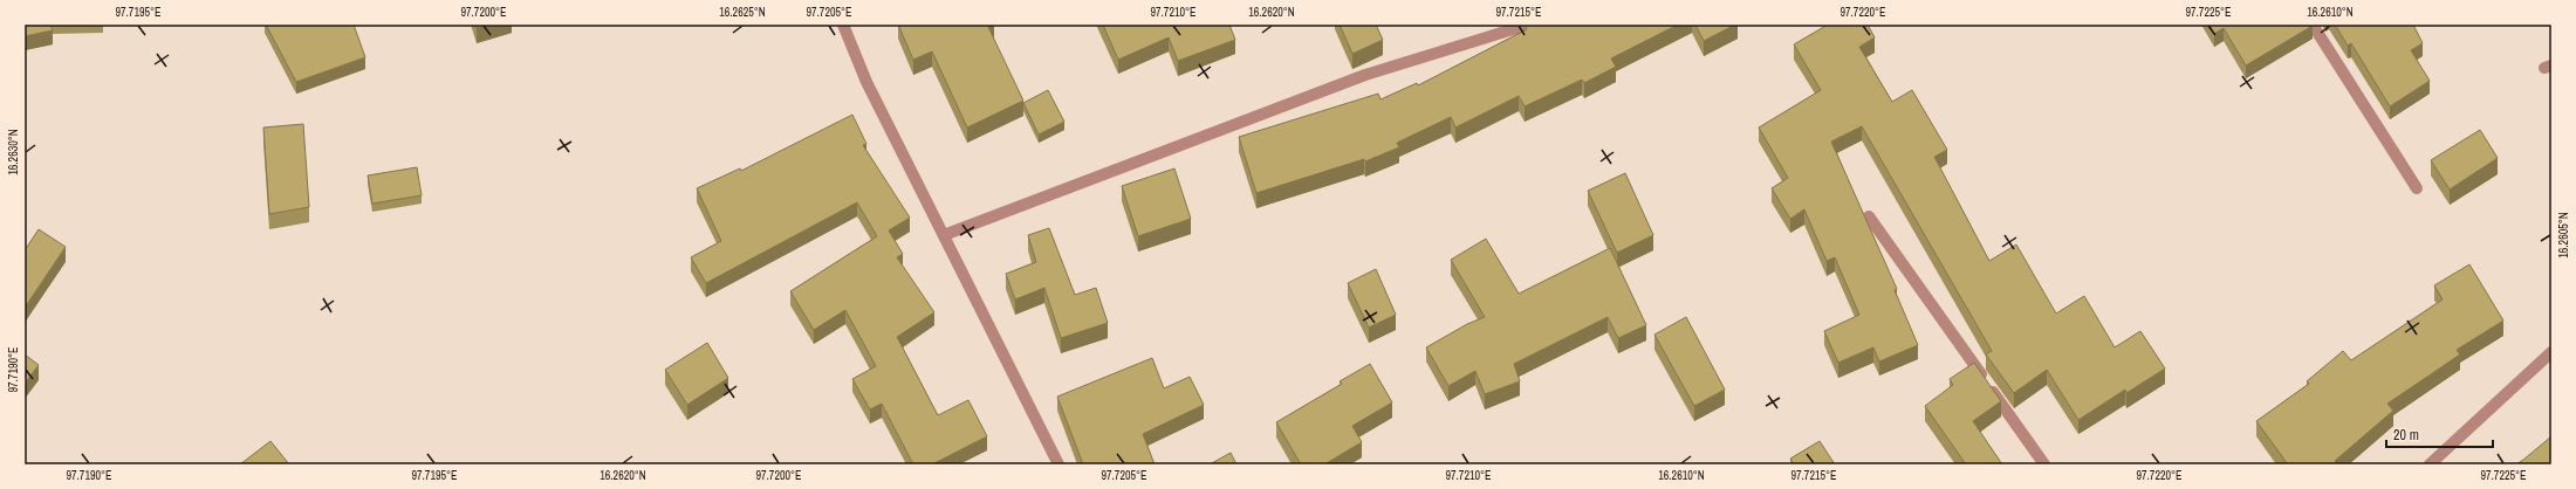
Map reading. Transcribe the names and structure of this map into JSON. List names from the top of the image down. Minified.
{"scale_bar":"20 m","coordinates":["97.7195°E","97.7200°E","16.2625°N","97.7205°E","97.7210°E","16.2620°N","97.7215°E","97.7220°E","97.7225°E","16.2610°N","16.2630°N","16.2605°N","97.7190°E"]}
